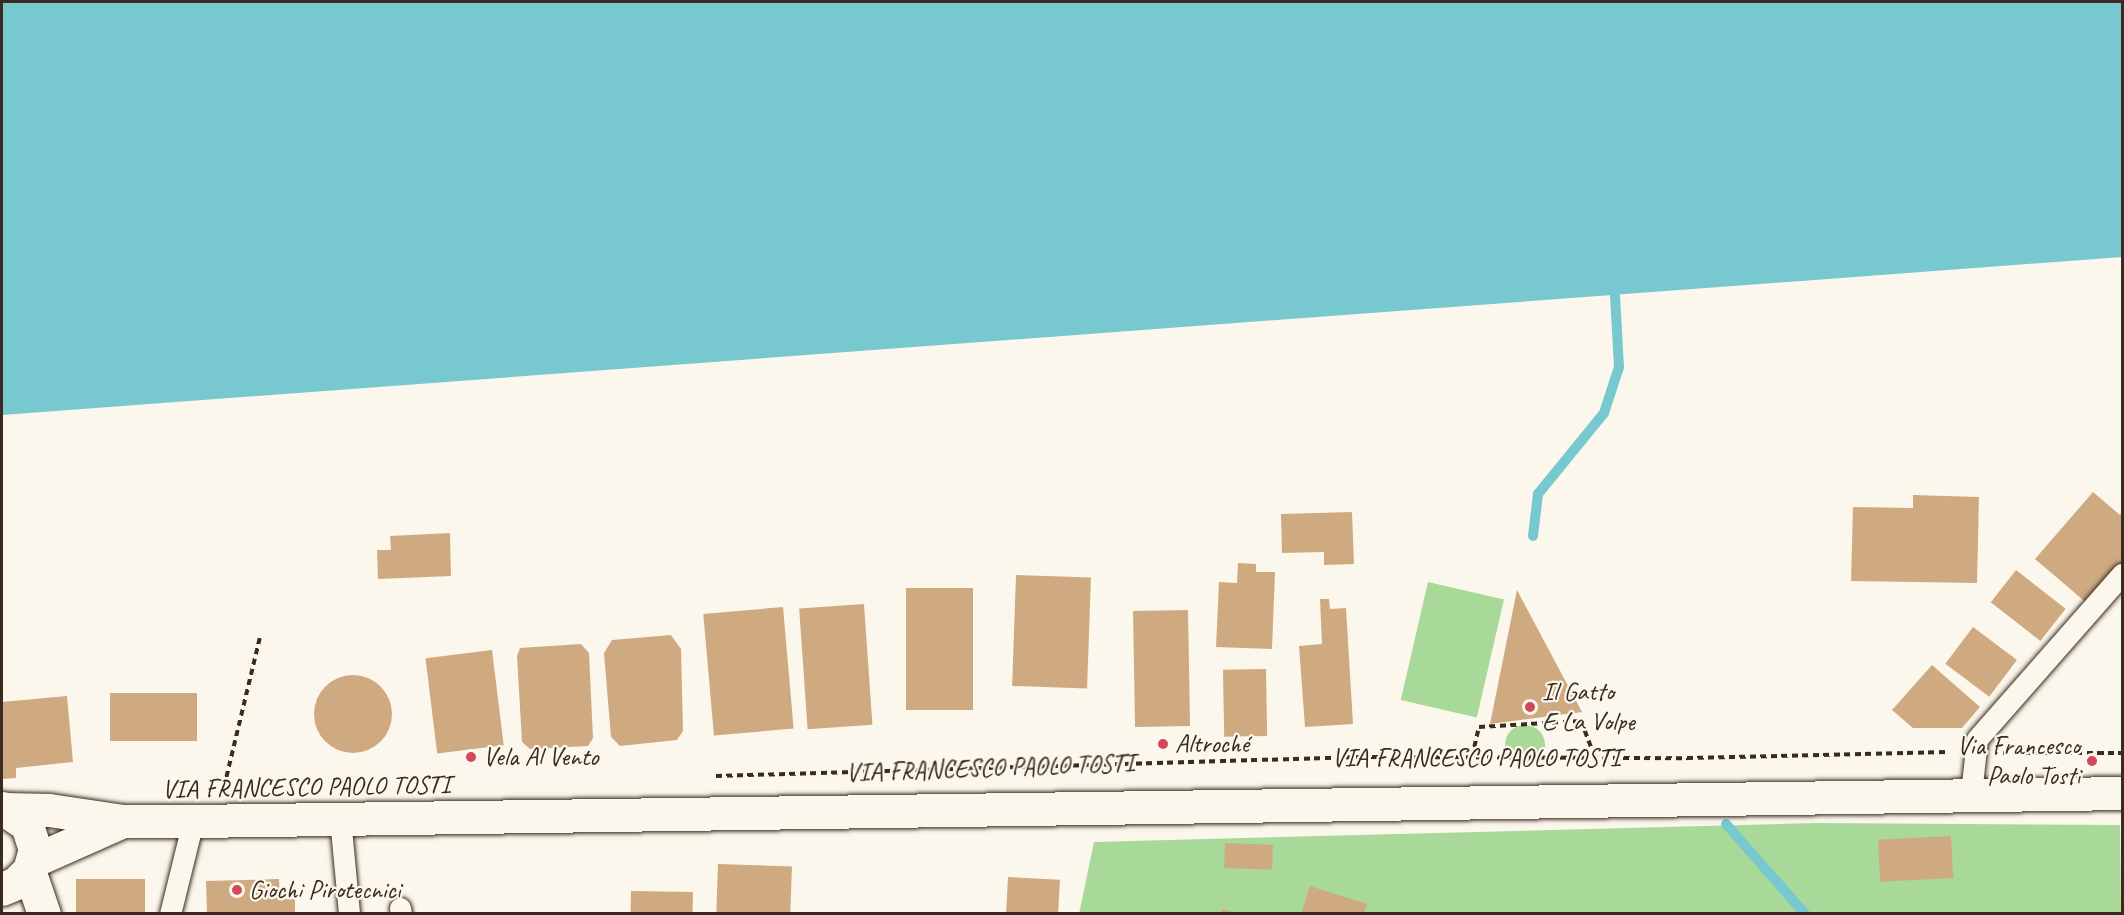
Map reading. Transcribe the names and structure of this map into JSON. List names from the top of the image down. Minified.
{"streets":{"street":["VIA FRANCESCO PAOLO TOSTI"]},"places":["Il Gatto E La Volpe","Altroché","Vela Al Vento","Via Francesco Paolo Tosti","Giochi Pirotecnici"]}
